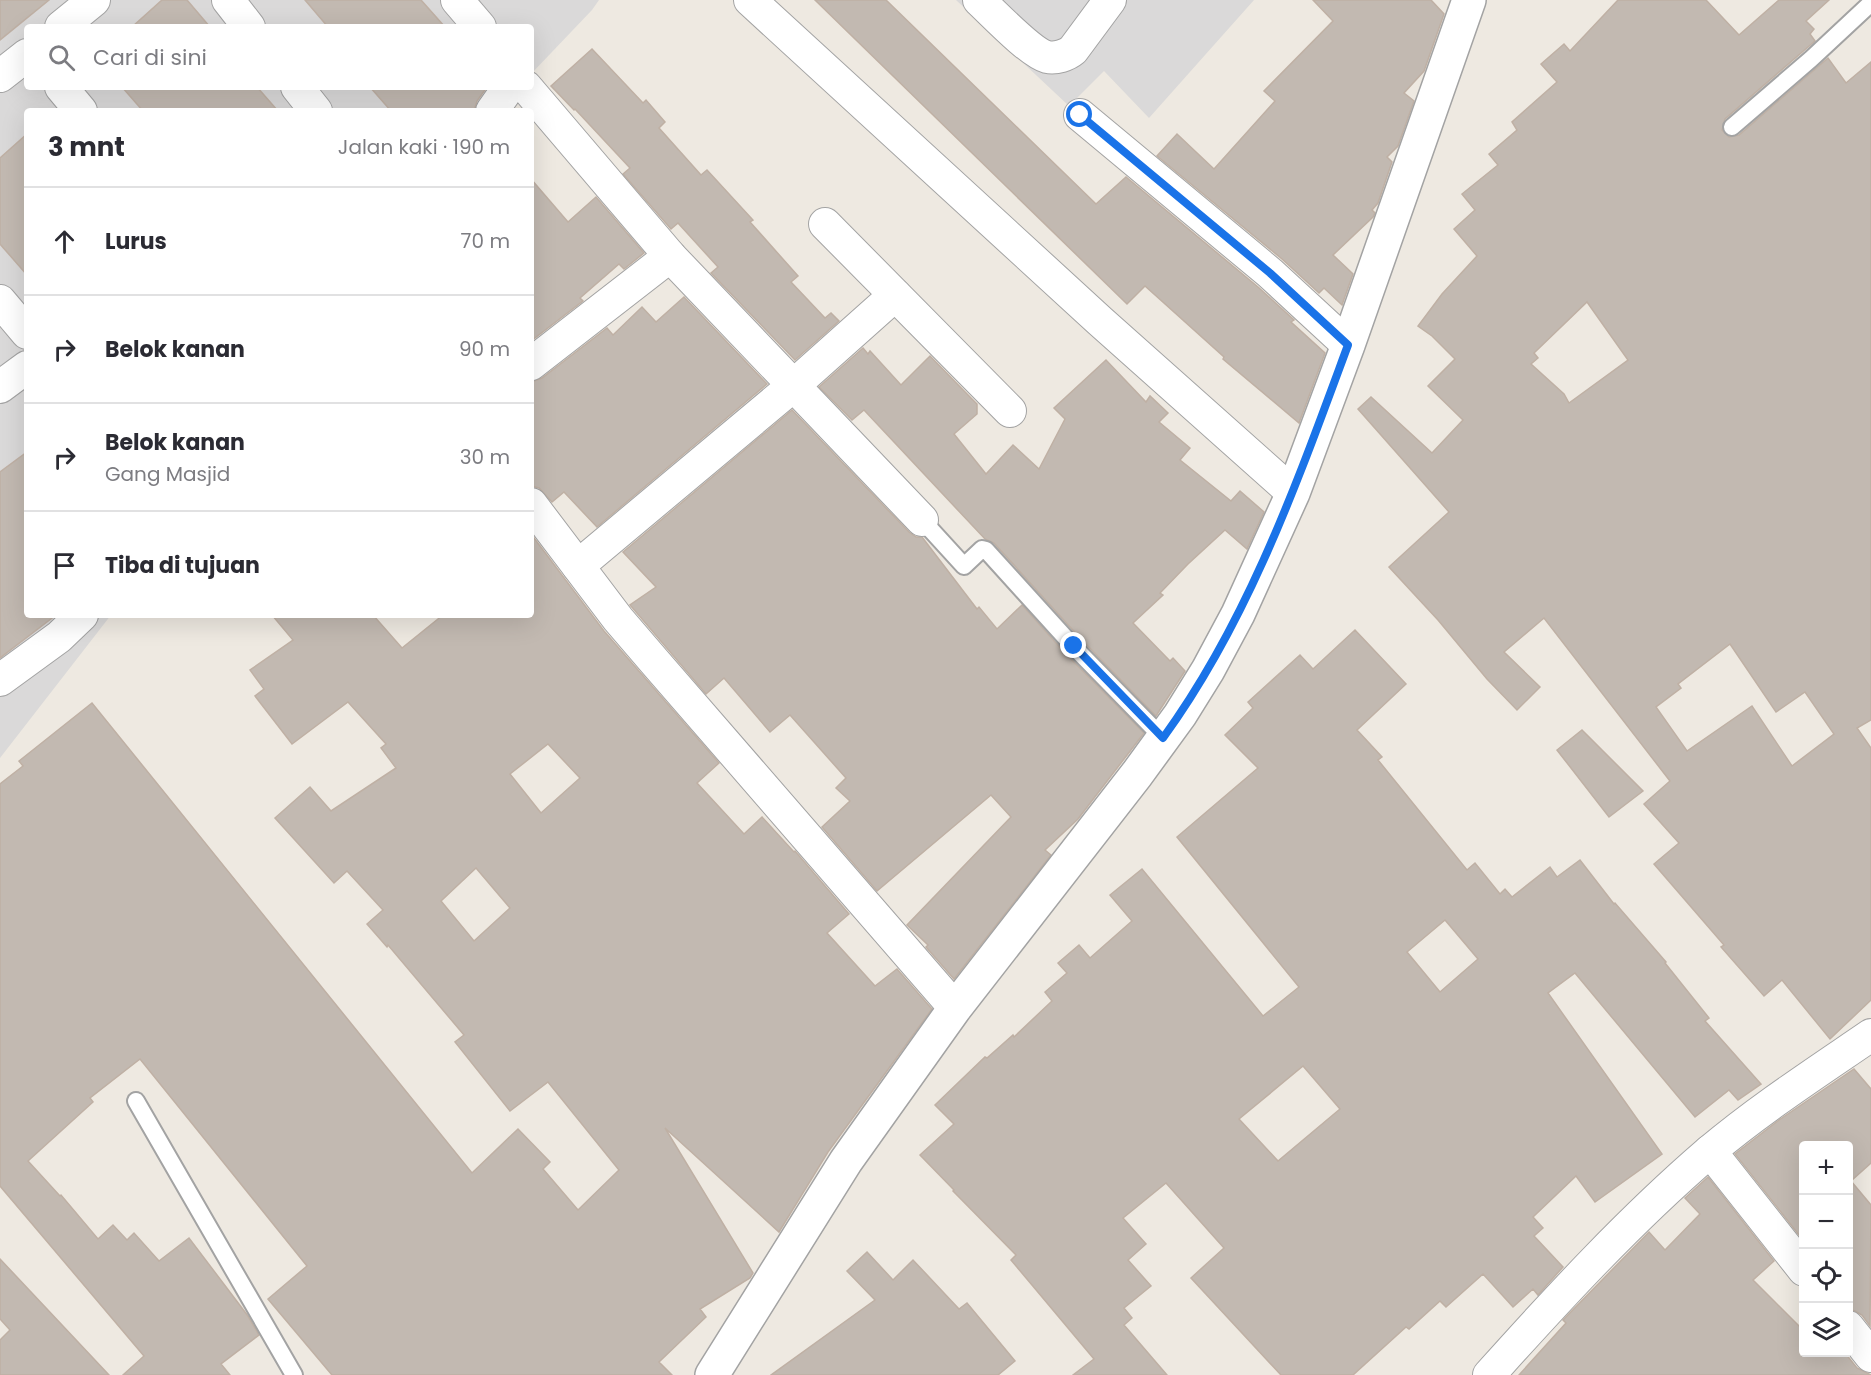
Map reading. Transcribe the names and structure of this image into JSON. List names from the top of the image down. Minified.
{"page":{"search":"Cari di sini","heading":["3 mnt","Jalan kaki · 190 m"],"list":[["Lurus","70 m"],["Belok kanan","90 m"],["Belok kanan","Gang Masjid","30 m"],"Tiba di tujuan"],"map_buttons":["+","−"]}}
